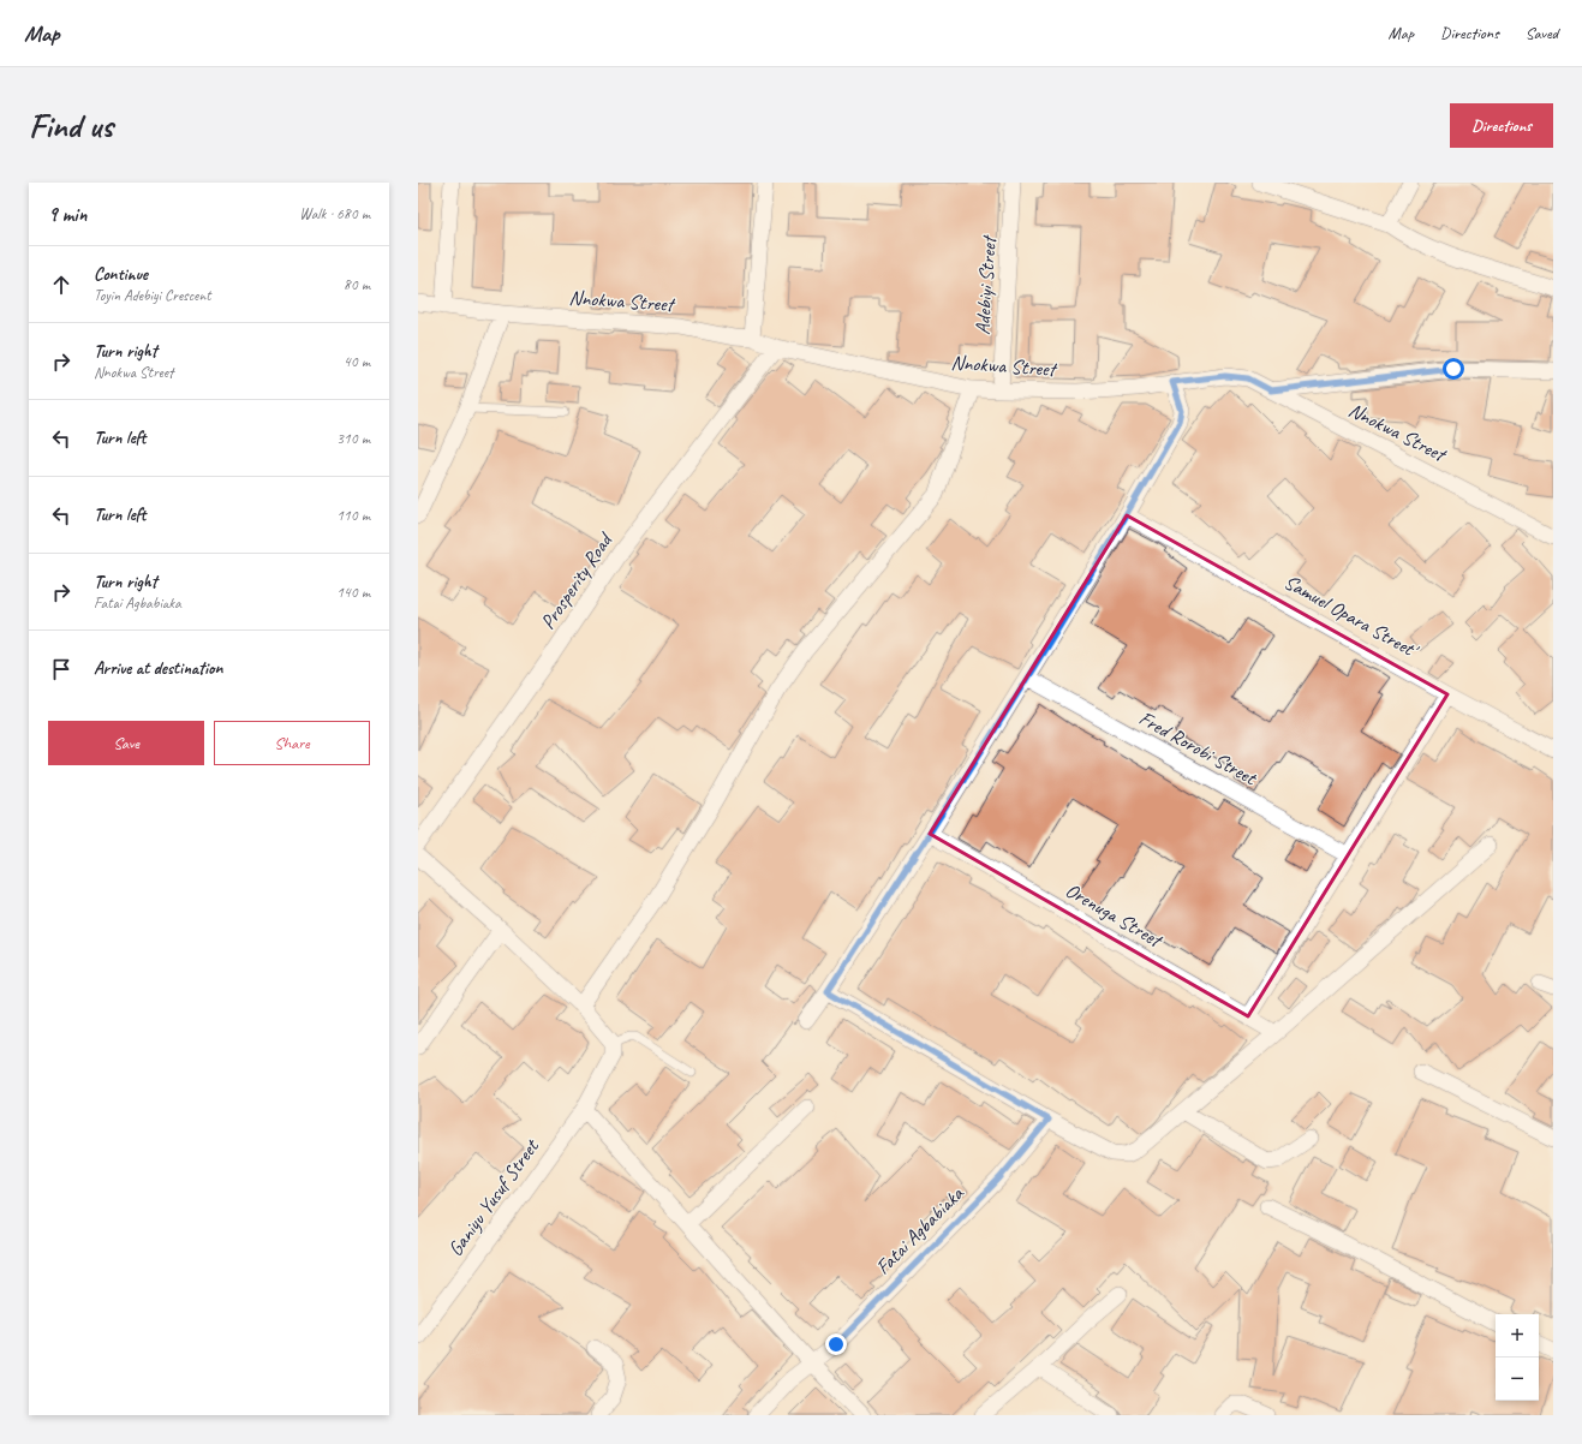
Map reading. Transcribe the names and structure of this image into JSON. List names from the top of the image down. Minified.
{"streets":{"street":["Adebiyi Street","Nnokwa Street","Prosperity Road","Samuel Opara Street'","Fred Rorobi Street","Orenuga Street","Ganiyu Yusuf Street","Fatai Agbabiaka"]},"crossings":[["Adebiyi Street","Nnokwa Street"],["Nnokwa Street","Prosperity Road"]],"page":{"header":"Map","nav":["Map","Directions","Saved"],"buttons":["Directions",["Save","Share"]],"title":"Find us","heading":["9 min","Walk · 680 m"],"list":[["Continue","Toyin Adebiyi Crescent","80 m"],["Turn right","Nnokwa Street","40 m"],["Turn left","310 m"],["Turn left","110 m"],["Turn right","Fatai Agbabiaka","140 m"],"Arrive at destination"],"map_buttons":["+","−"]}}
